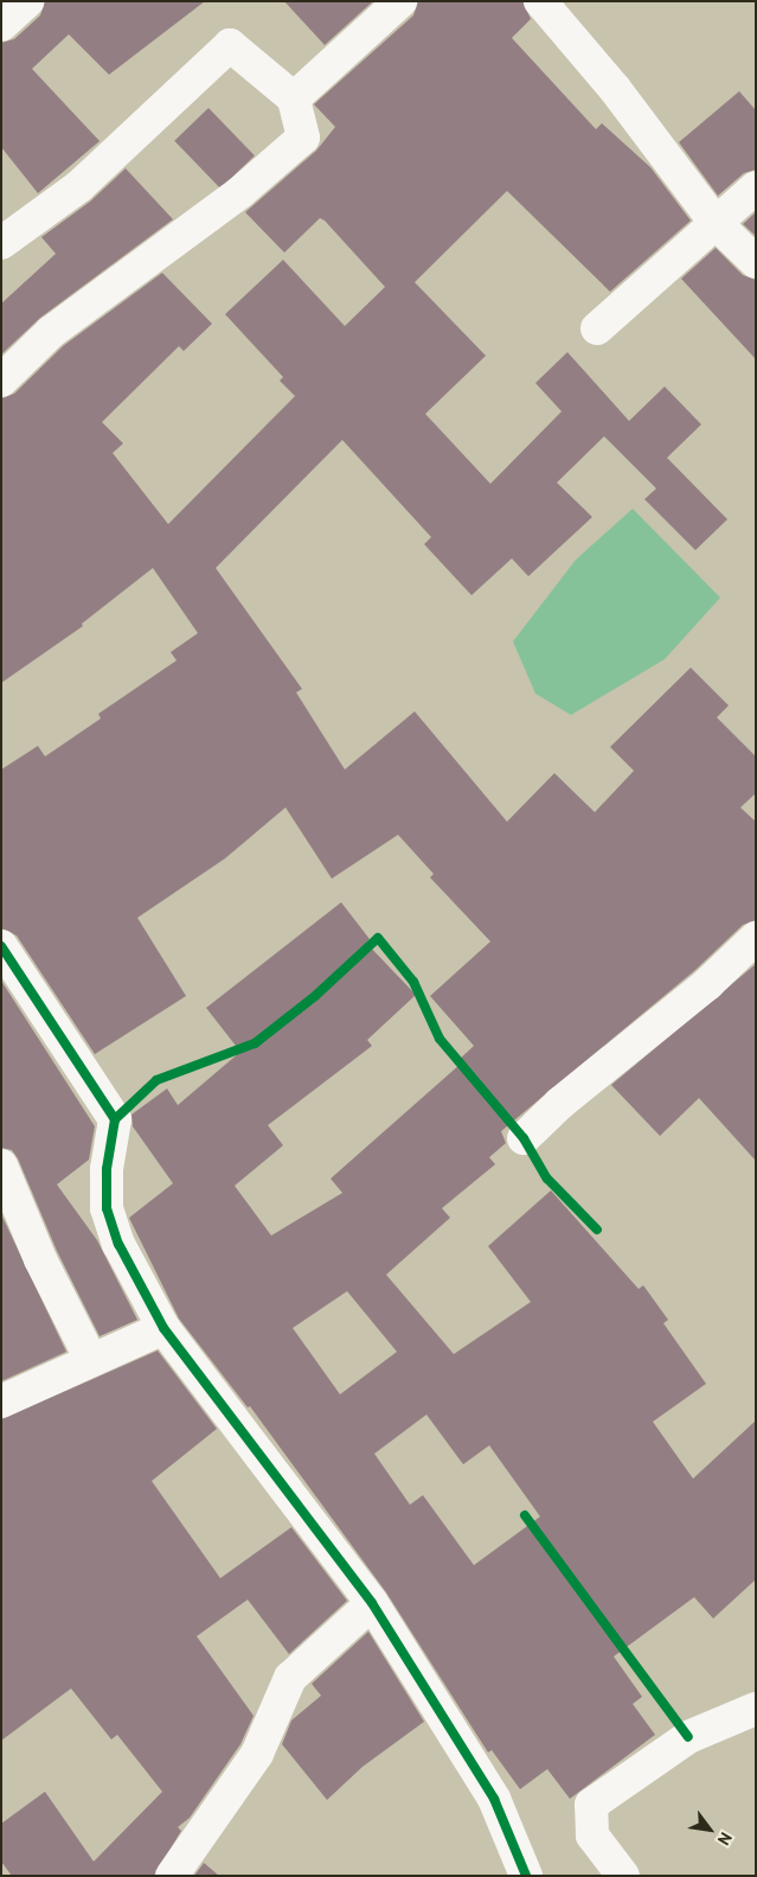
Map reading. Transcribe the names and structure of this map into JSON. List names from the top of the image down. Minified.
{"north":"bottom right"}
